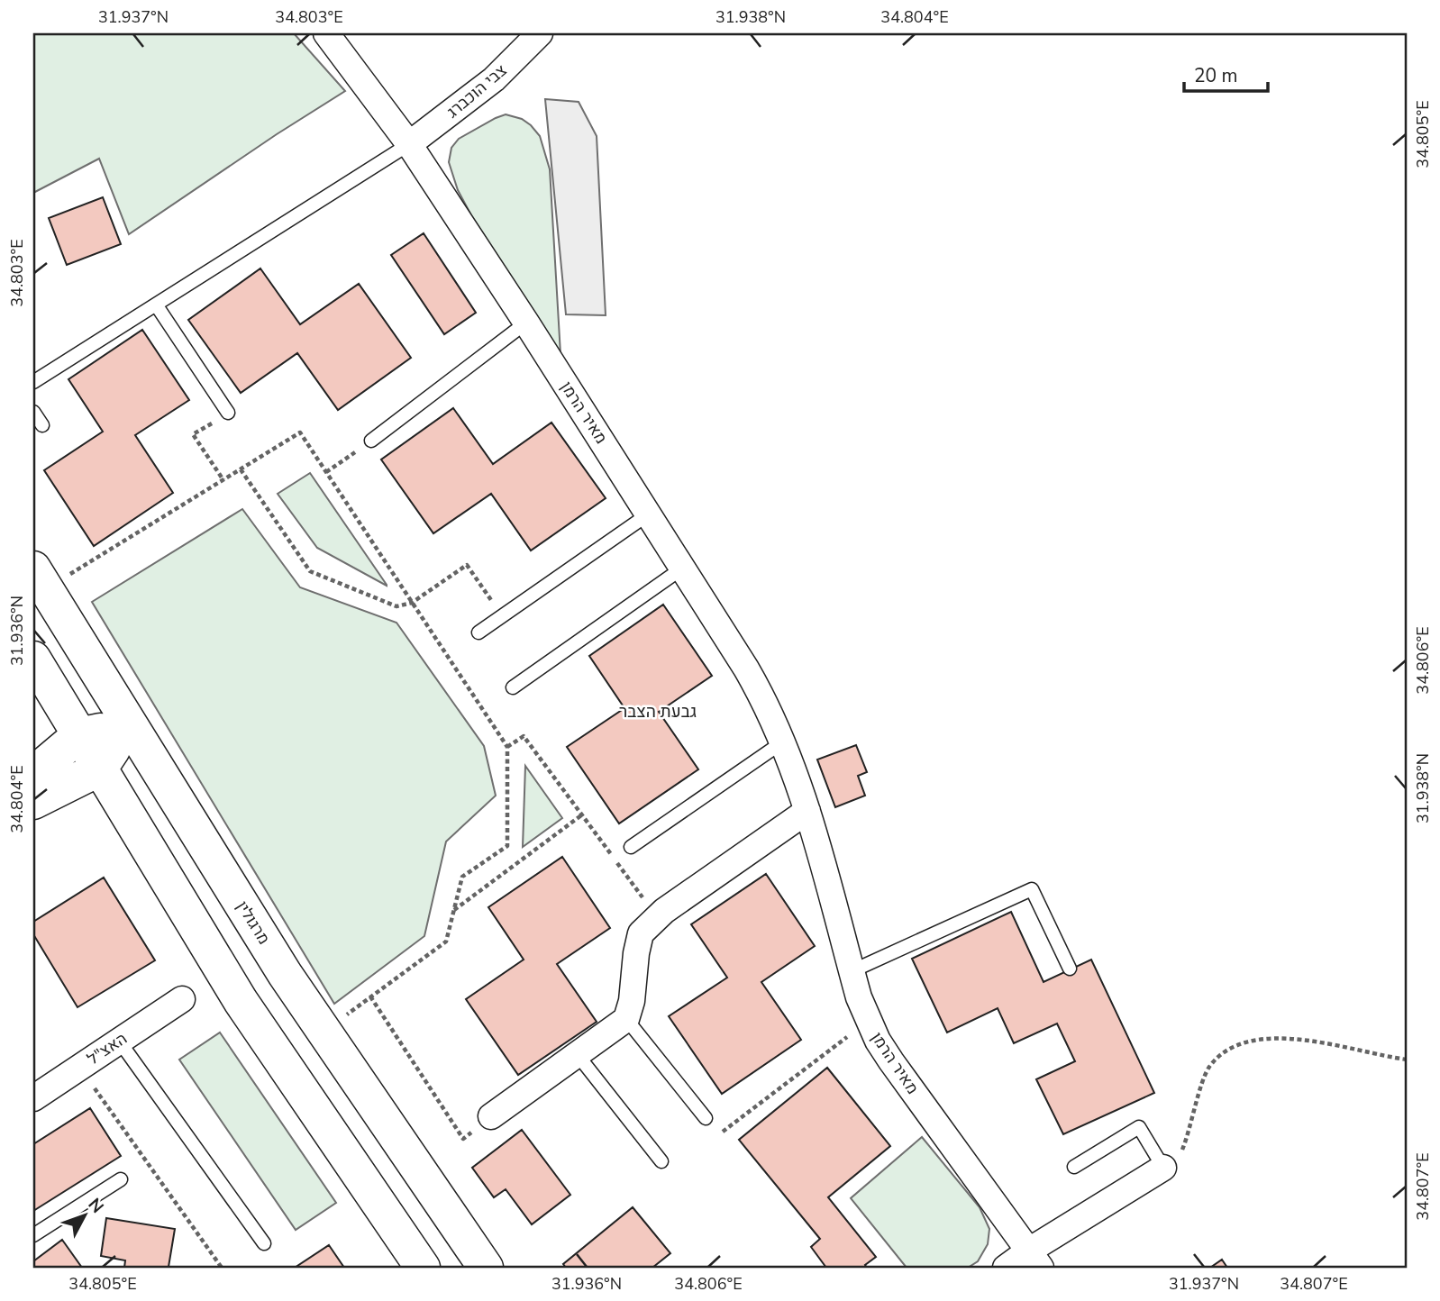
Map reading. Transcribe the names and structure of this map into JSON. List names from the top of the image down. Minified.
{"streets":{"main road":["מרגולין"],"street":["צבי הוכברג","מאיר הרמן","האצ\"ל"]},"crossings":[["צבי הוכברג","מאיר הרמן"]],"districts":["גבעת הצבר"],"scale_bar":"20 m","north":"top right","coordinates":["31.937°N","34.803°E","31.938°N","34.804°E","34.805°E","31.936°N","34.806°E","34.807°E"]}
